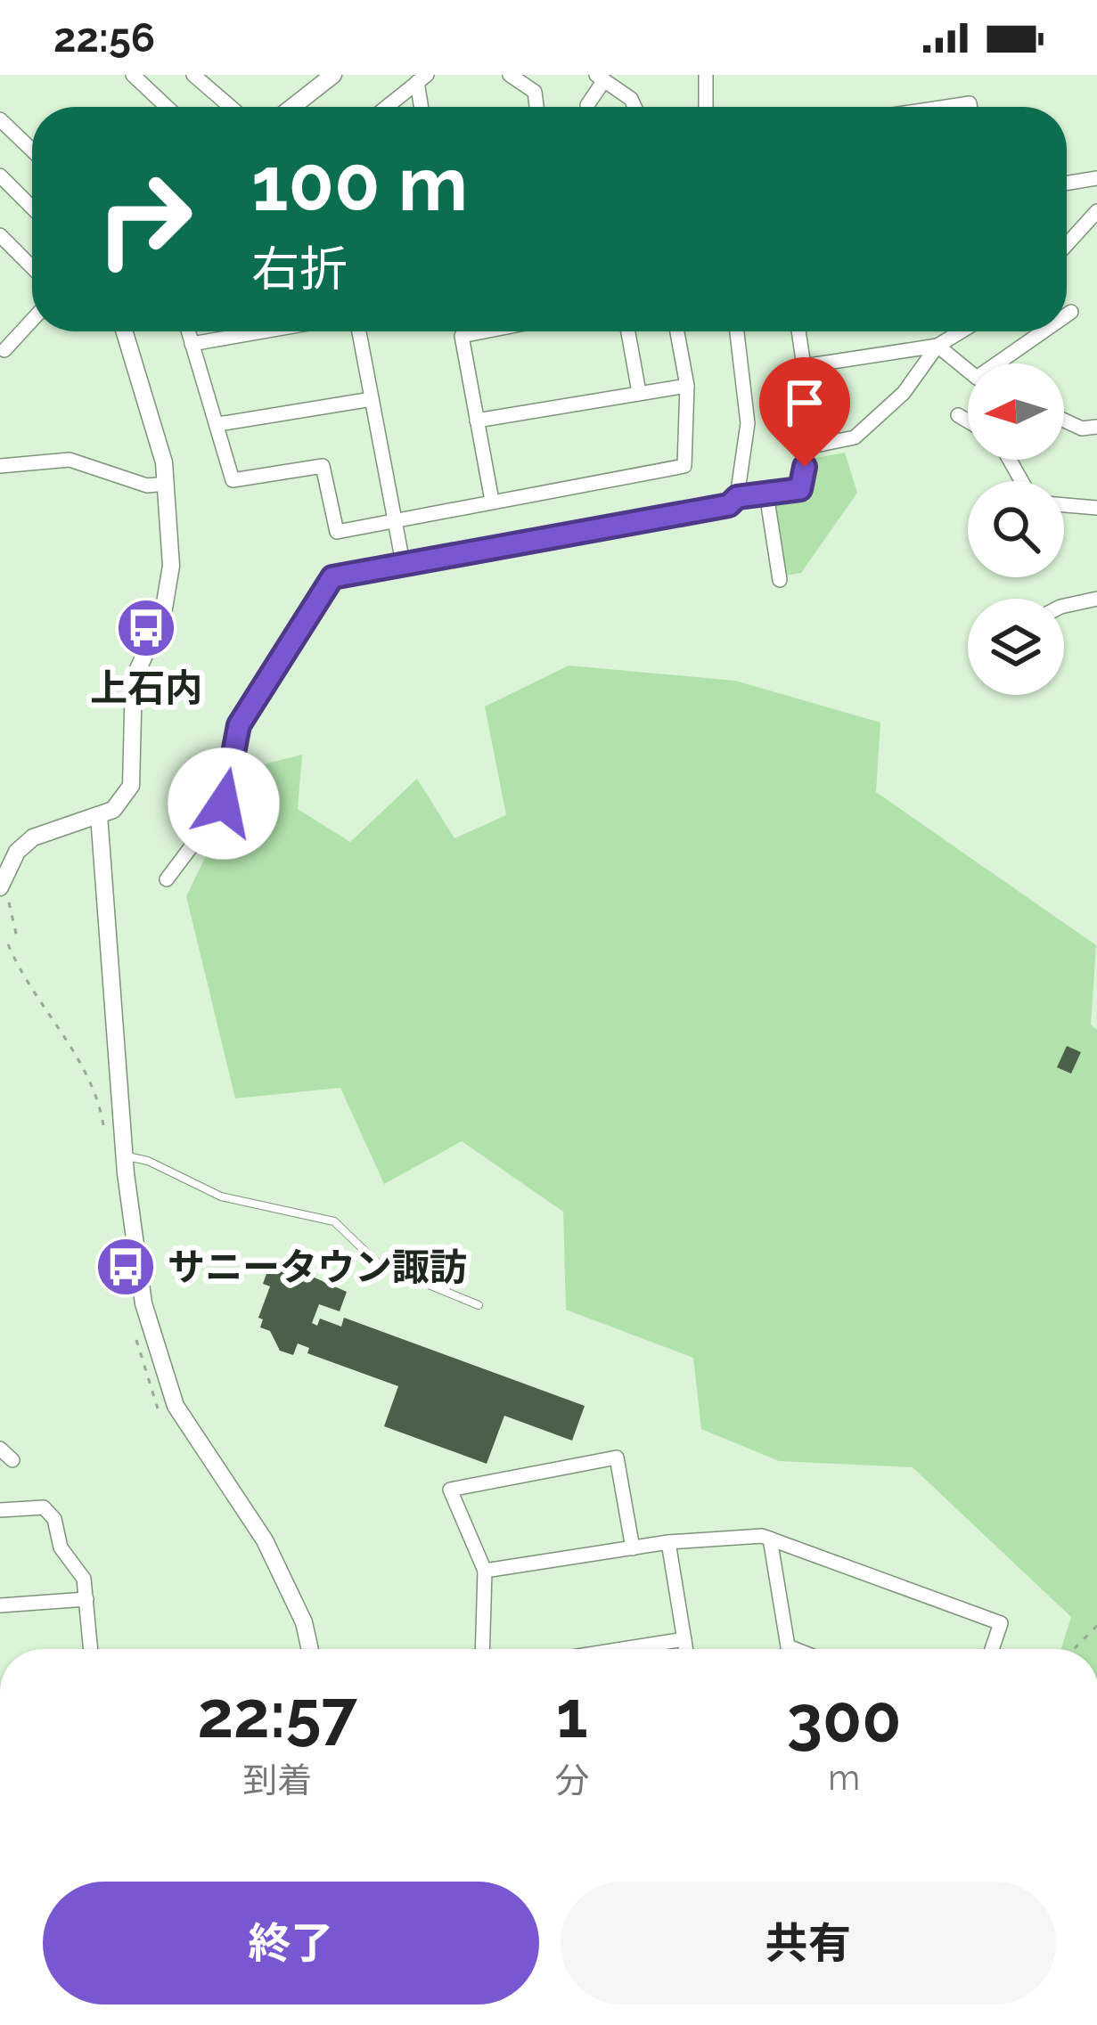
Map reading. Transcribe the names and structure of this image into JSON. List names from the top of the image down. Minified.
{"places":{"bus stop":["上石内","サニータウン諏訪"]},"north":"left","page":{"status":"22:56","turn":["100 m","右折"],"eta":["22:57","到着","1","分","300","m"],"buttons":["終了","共有"]}}
